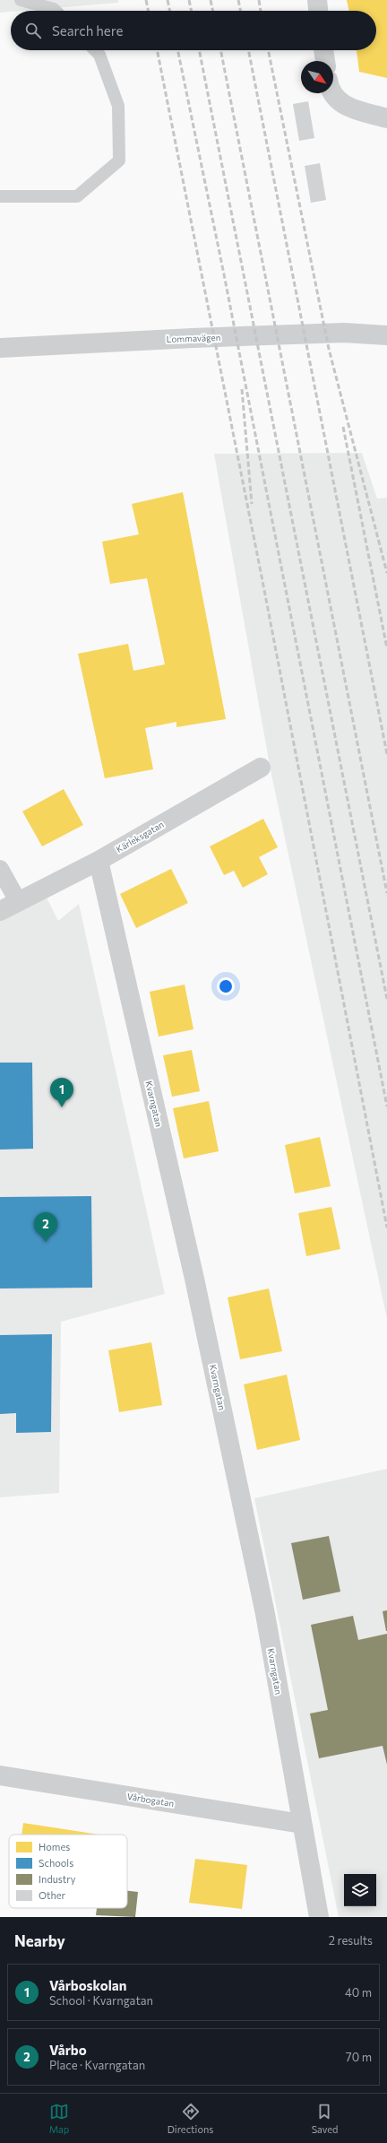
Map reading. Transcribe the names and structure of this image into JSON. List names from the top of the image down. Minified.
{"streets":{"street":["Lommavägen","Kärleksgatan","Kvarngatan","Vårbogatan"]},"crossings":[["Kärleksgatan","Kvarngatan"],["Kvarngatan","Vårbogatan"]],"legend":["Homes","Schools","Industry","Other"],"north":"bottom right","page":{"search":"Search here","pins":["1","2"],"heading":["Nearby","2 results"],"list":[{"mark":"1","name":"Vårboskolan","note":"School · Kvarngatan","value":"40 m"},{"mark":"2","name":"Vårbo","note":"Place · Kvarngatan","value":"70 m"}],"nav":["Map","Directions","Saved"]}}
